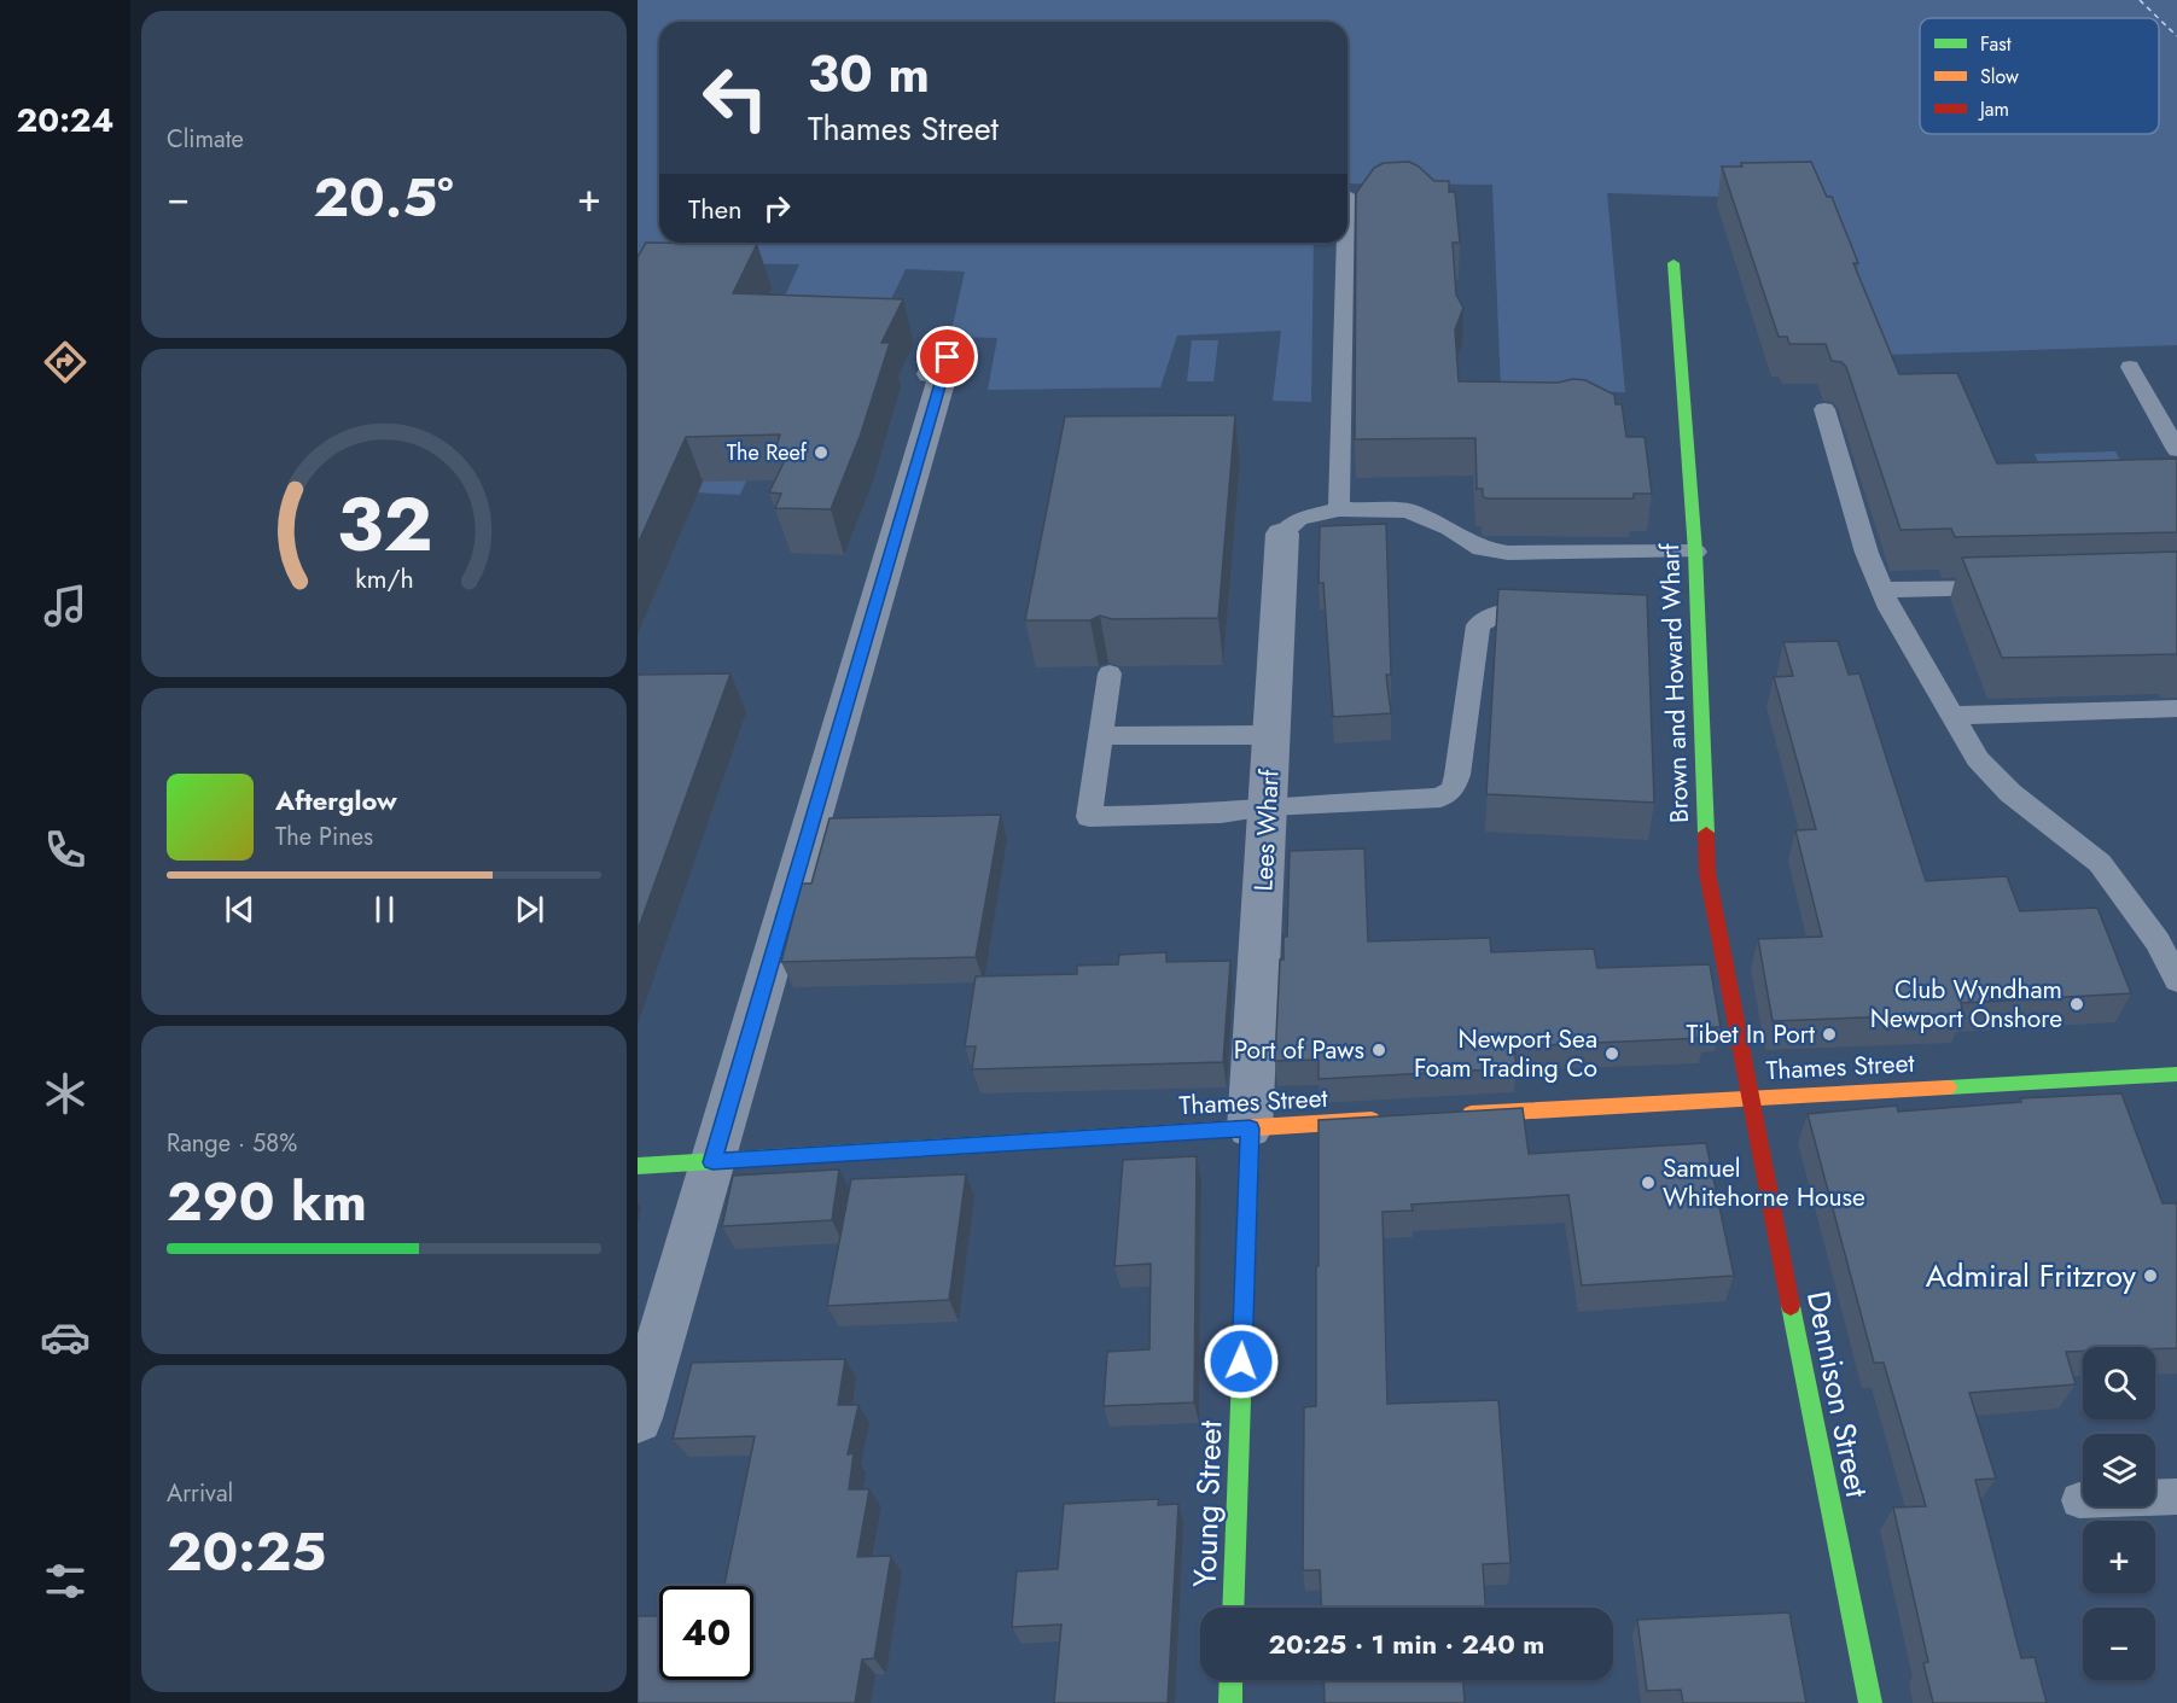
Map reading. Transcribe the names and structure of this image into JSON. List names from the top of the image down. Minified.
{"streets":{"street":["Brown and Howard Wharf","Lees Wharf","Thames Street","Dennison Street","Young Street"]},"crossings":[["Brown and Howard Wharf","Thames Street"],["Brown and Howard Wharf","Dennison Street"],["Lees Wharf","Thames Street"],["Lees Wharf","Young Street"],["Thames Street","Dennison Street"],["Thames Street","Young Street"]],"places":["The Reef","Club Wyndham Newport Onshore","Tibet In Port","Port of Paws","Newport Sea Foam Trading Co","Samuel Whitehorne House","Admiral Fritzroy"],"legend":["Fast","Slow","Jam"],"page":{"tabs":"20:24","tile":["Climate",["Range · 58%","290 km"],["Arrival","20:25"]],"turn":["30 m","Thames Street"],"heat":["−","20.5°","+"],"then":"Then","song":["Afterglow","The Pines"],"map_buttons":["+","−"],"limit":"40","trip":"20:25 · 1 min · 240 m","gauge":["32","km/h"]}}
